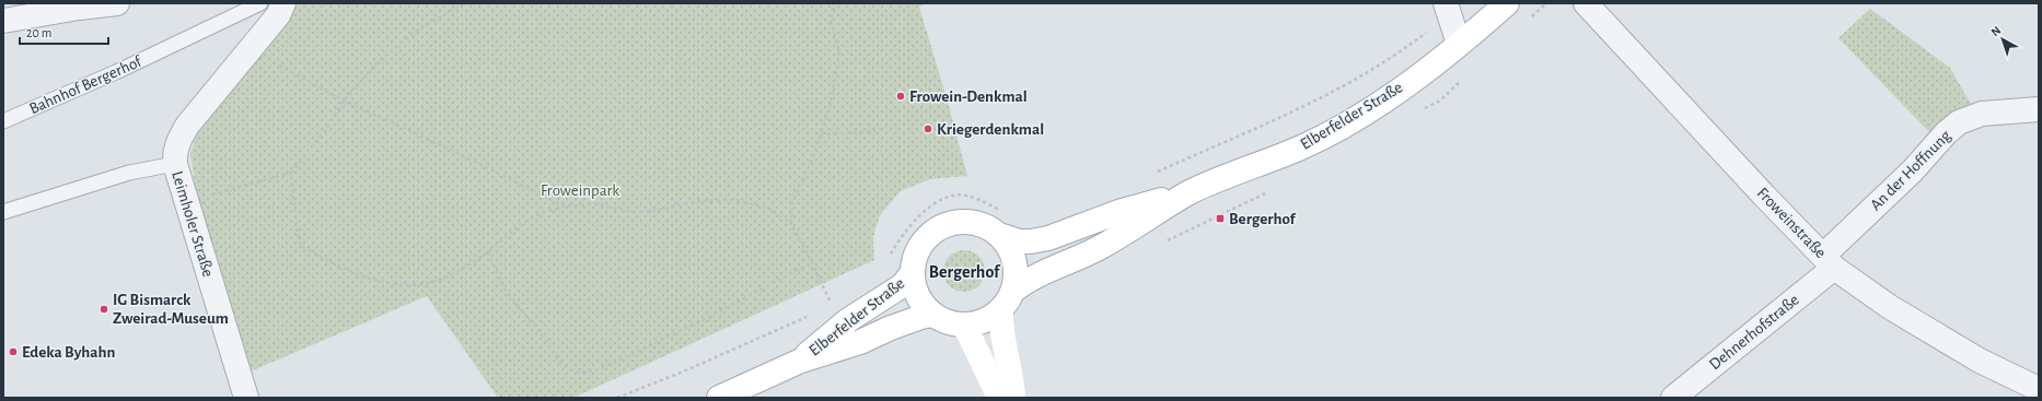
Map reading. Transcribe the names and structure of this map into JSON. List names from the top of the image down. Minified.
{"streets":{"main road":["Elberfelder Straße"],"street":["An der Hoffnung","Froweinstraße","Leimholer Straße","Dehnerhofstraße"],"lane":["Bahnhof Bergerhof"]},"crossings":[["An der Hoffnung","Froweinstraße"],["An der Hoffnung","Dehnerhofstraße"],["Froweinstraße","Dehnerhofstraße"]],"districts":["Bergerhof"],"parks":["Froweinpark"],"places":{"other":["Frowein-Denkmal","Kriegerdenkmal","IG Bismarck Zweirad-Museum","Edeka Byhahn"],"transit":["Bergerhof"]},"scale_bar":"20 m","north":"top left"}
